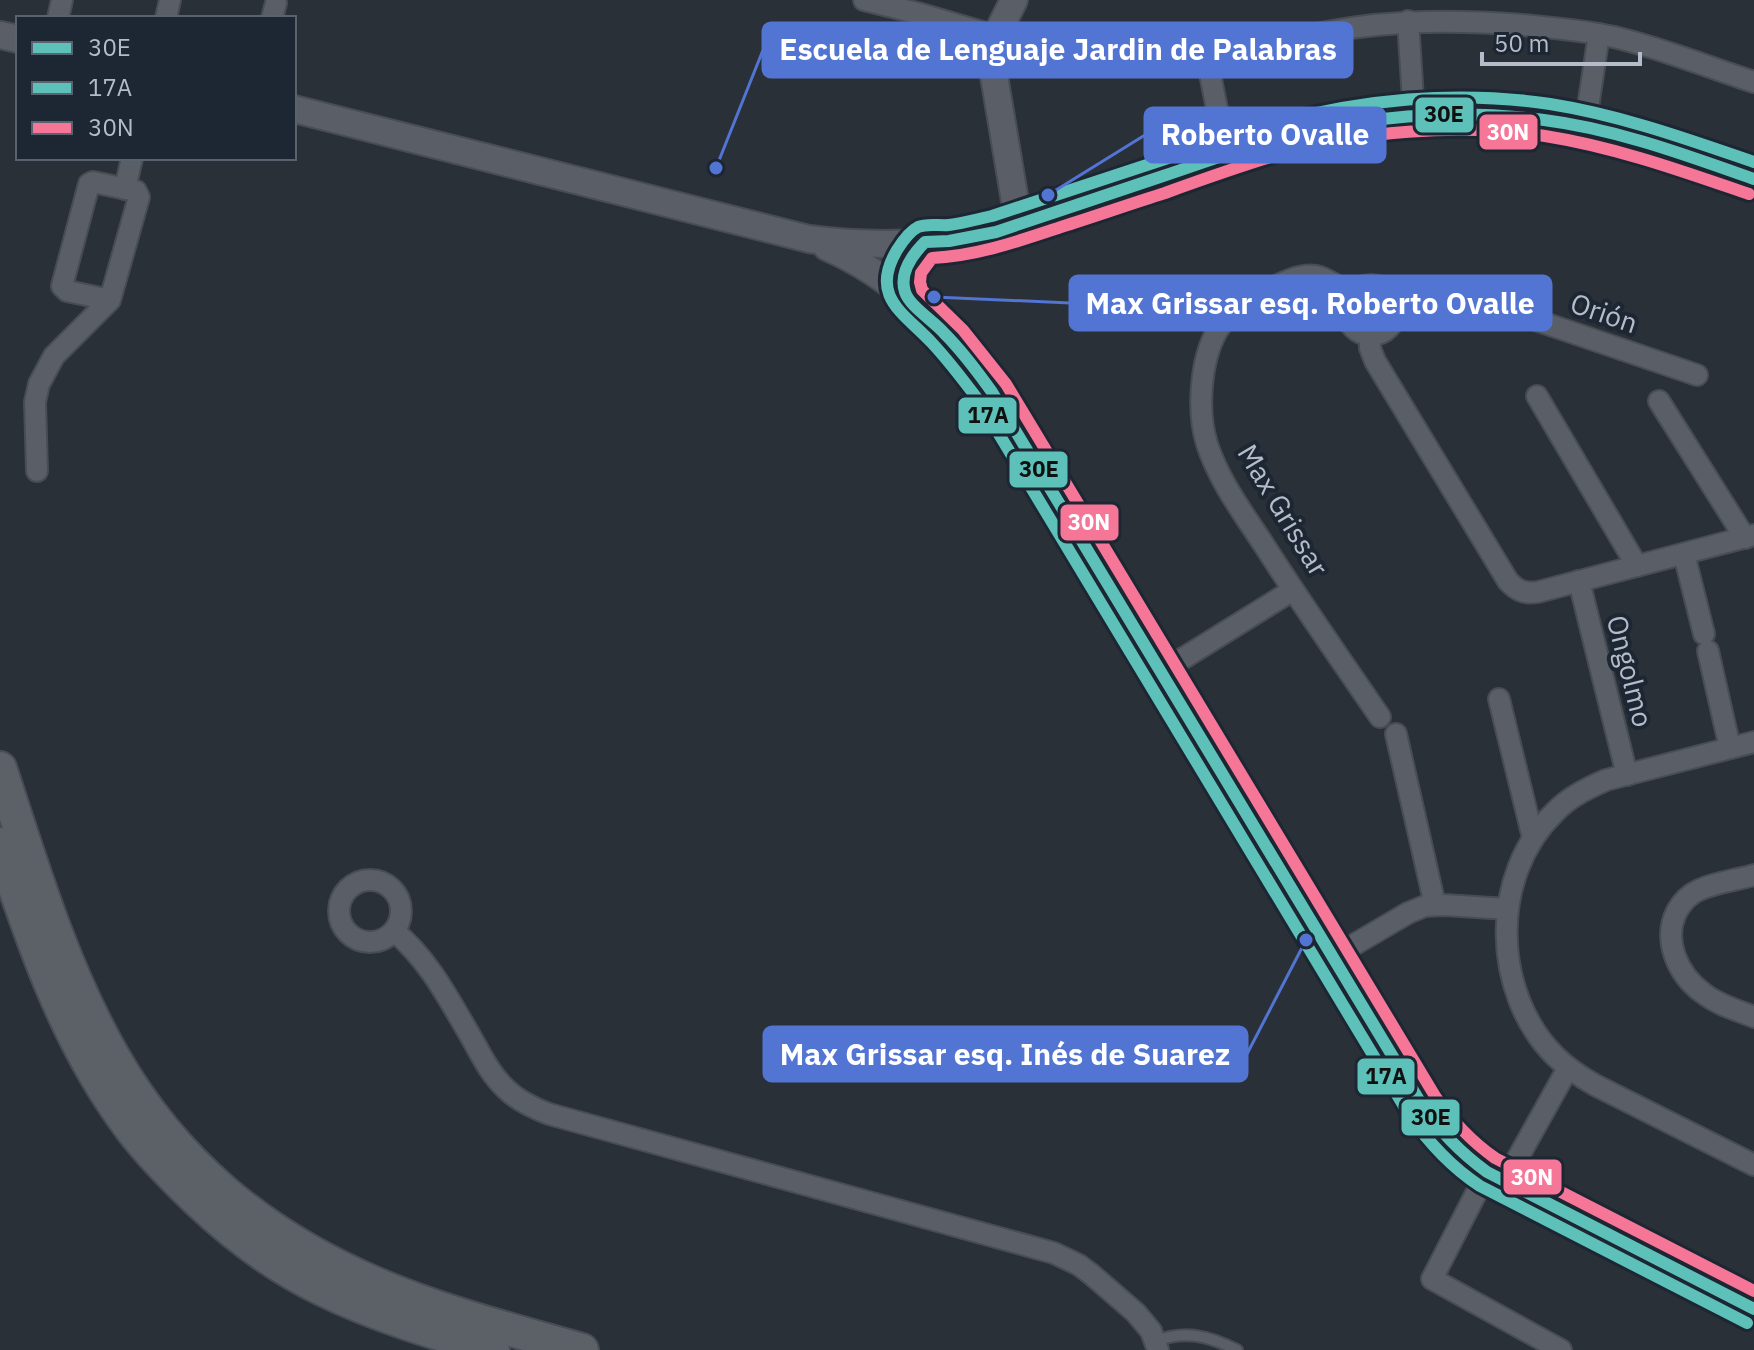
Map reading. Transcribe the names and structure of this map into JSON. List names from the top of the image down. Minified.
{"streets":{"street":["Orión","Max Grissar","Ongolmo"]},"crossings":[["Orión","Max Grissar"]],"places":["Escuela de Lenguaje Jardin de Palabras","Roberto Ovalle","Max Grissar esq. Roberto Ovalle","Max Grissar esq. Inés de Suarez"],"lines":["transit line 17A","transit line 30E","transit line 30N"],"legend":["30E","17A","30N"],"scale_bar":"50 m"}
